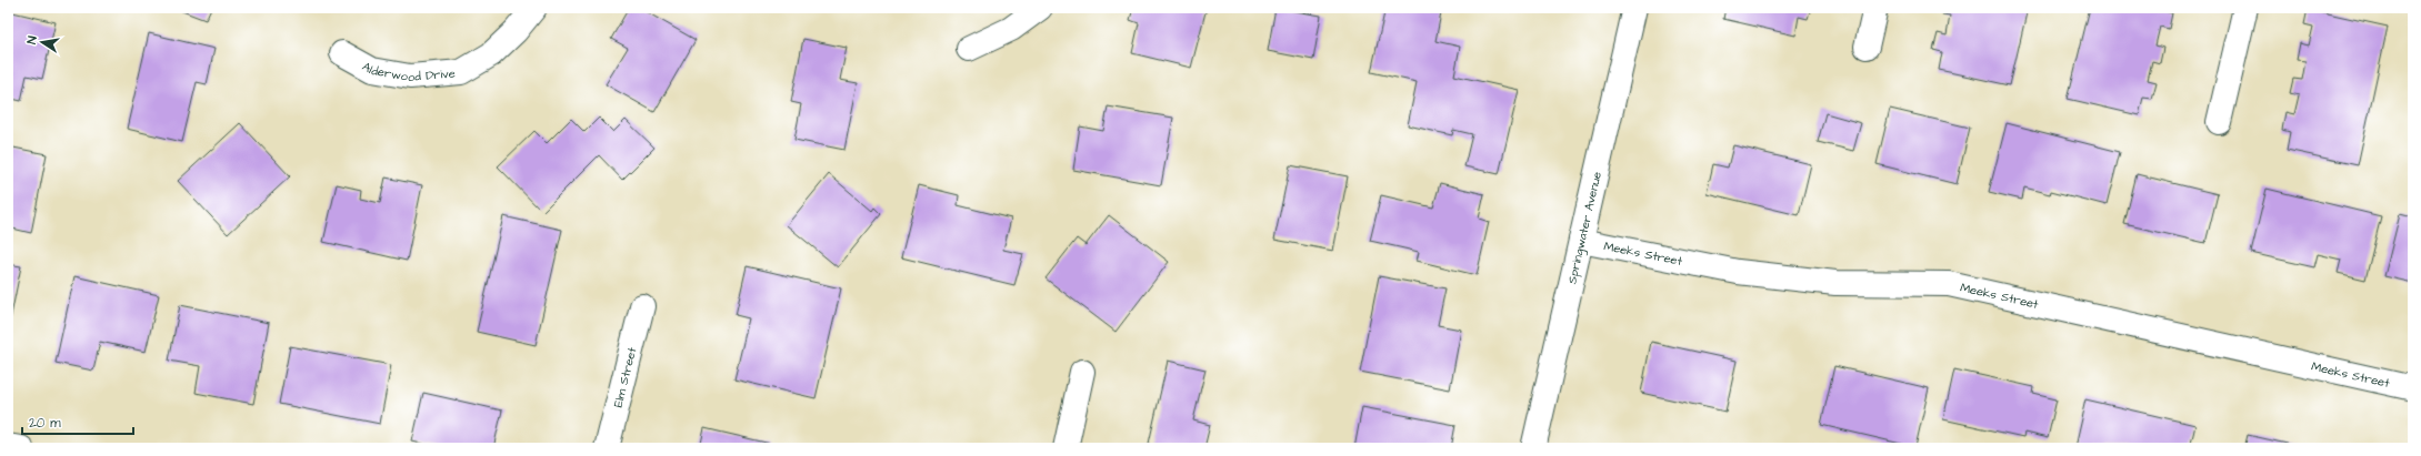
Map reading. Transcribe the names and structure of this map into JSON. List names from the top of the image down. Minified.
{"streets":{"street":["Alderwood Drive","Springwater Avenue","Meeks Street","Elm Street"]},"crossings":[["Springwater Avenue","Meeks Street"]],"scale_bar":"20 m","north":"left"}
